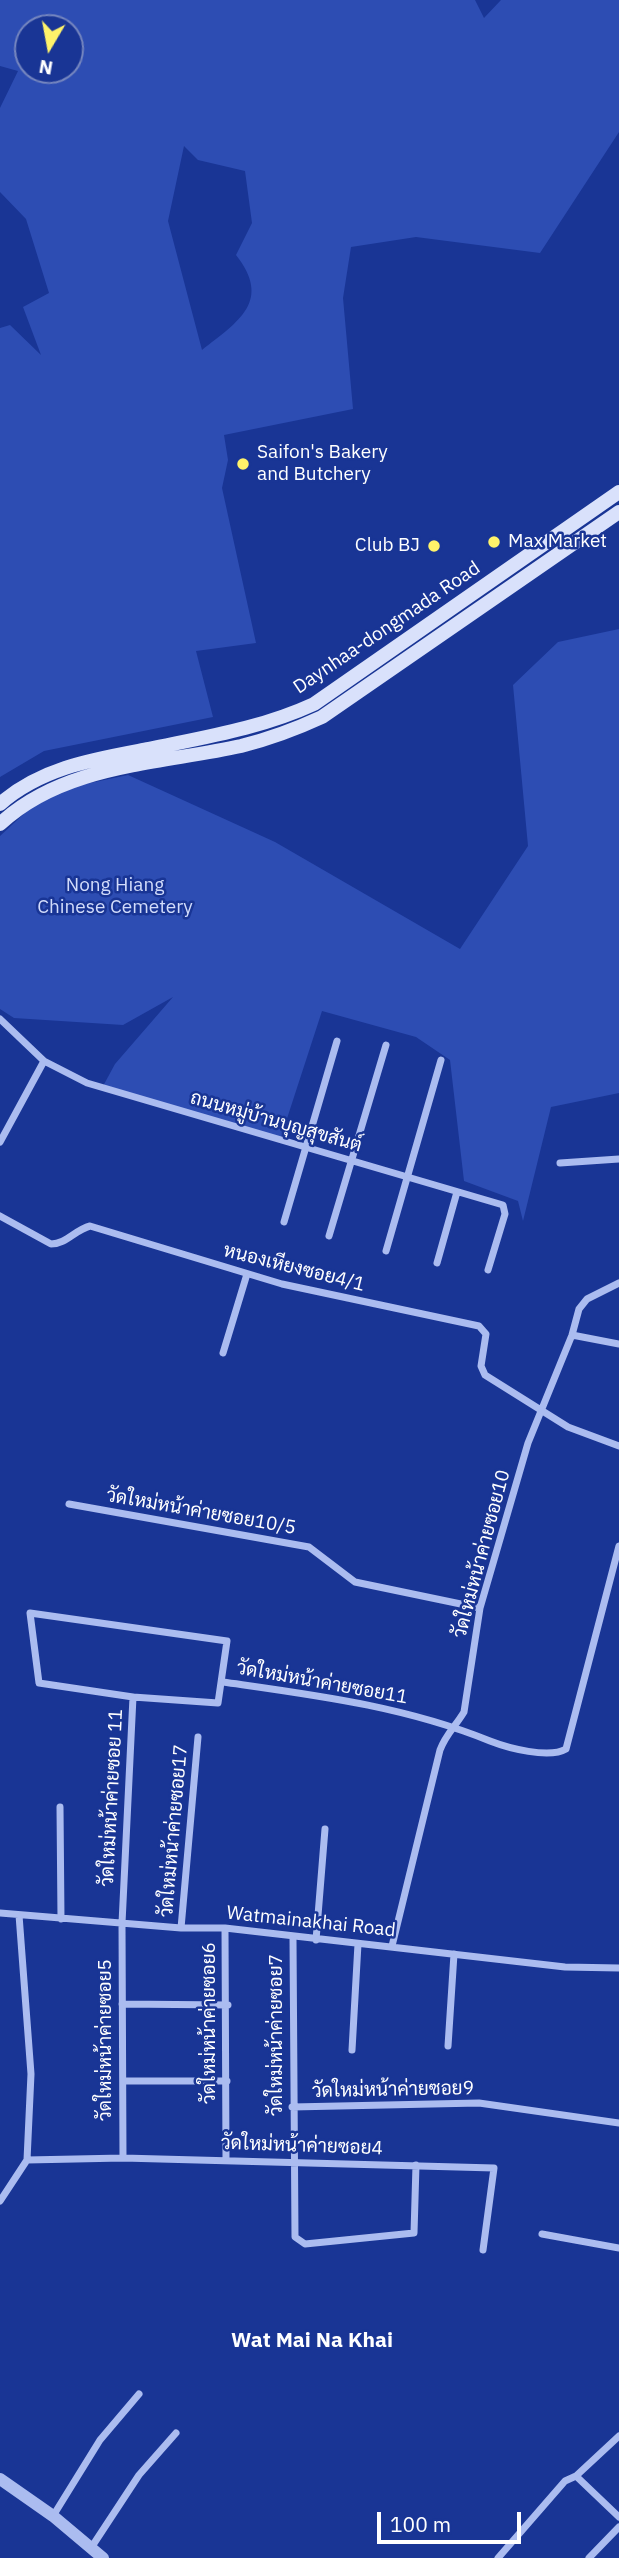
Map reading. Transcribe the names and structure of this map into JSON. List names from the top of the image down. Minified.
{"streets":{"main road":["Daynhaa-dongmada Road"],"street":["ถนนหมู่บ้านบุญสุขสันต์","หนองเหียงซอย4/1","วัดใหม่หน้าค่ายซอย10/5","วัดใหม่หน้าค่ายซอย10","วัดใหม่หน้าค่ายซอย11","วัดใหม่หน้าค่ายซอย 11","วัดใหม่หน้าค่ายซอย17","Watmainakhai Road","วัดใหม่หน้าค่ายซอย6","วัดใหม่หน้าค่ายซอย7","วัดใหม่หน้าค่ายซอย5","วัดใหม่หน้าค่ายซอย9","วัดใหม่หน้าค่ายซอย4"]},"crossings":[["หนองเหียงซอย4/1","วัดใหม่หน้าค่ายซอย10"],["วัดใหม่หน้าค่ายซอย10/5","วัดใหม่หน้าค่ายซอย10"],["วัดใหม่หน้าค่ายซอย10","วัดใหม่หน้าค่ายซอย11"],["วัดใหม่หน้าค่ายซอย10","Watmainakhai Road"],["วัดใหม่หน้าค่ายซอย11","วัดใหม่หน้าค่ายซอย 11"],["วัดใหม่หน้าค่ายซอย 11","Watmainakhai Road"],["วัดใหม่หน้าค่ายซอย 11","วัดใหม่หน้าค่ายซอย5"],["วัดใหม่หน้าค่ายซอย17","Watmainakhai Road"],["Watmainakhai Road","วัดใหม่หน้าค่ายซอย6"],["Watmainakhai Road","วัดใหม่หน้าค่ายซอย7"],["Watmainakhai Road","วัดใหม่หน้าค่ายซอย5"],["วัดใหม่หน้าค่ายซอย6","วัดใหม่หน้าค่ายซอย4"],["วัดใหม่หน้าค่ายซอย7","วัดใหม่หน้าค่ายซอย9"],["วัดใหม่หน้าค่ายซอย7","วัดใหม่หน้าค่ายซอย4"],["วัดใหม่หน้าค่ายซอย5","วัดใหม่หน้าค่ายซอย4"]],"districts":["Wat Mai Na Khai"],"parks":["Nong Hiang Chinese Cemetery"],"places":["Saifon's Bakery and Butchery","Max Market","Club BJ"],"scale_bar":"100 m","north":"bottom"}
